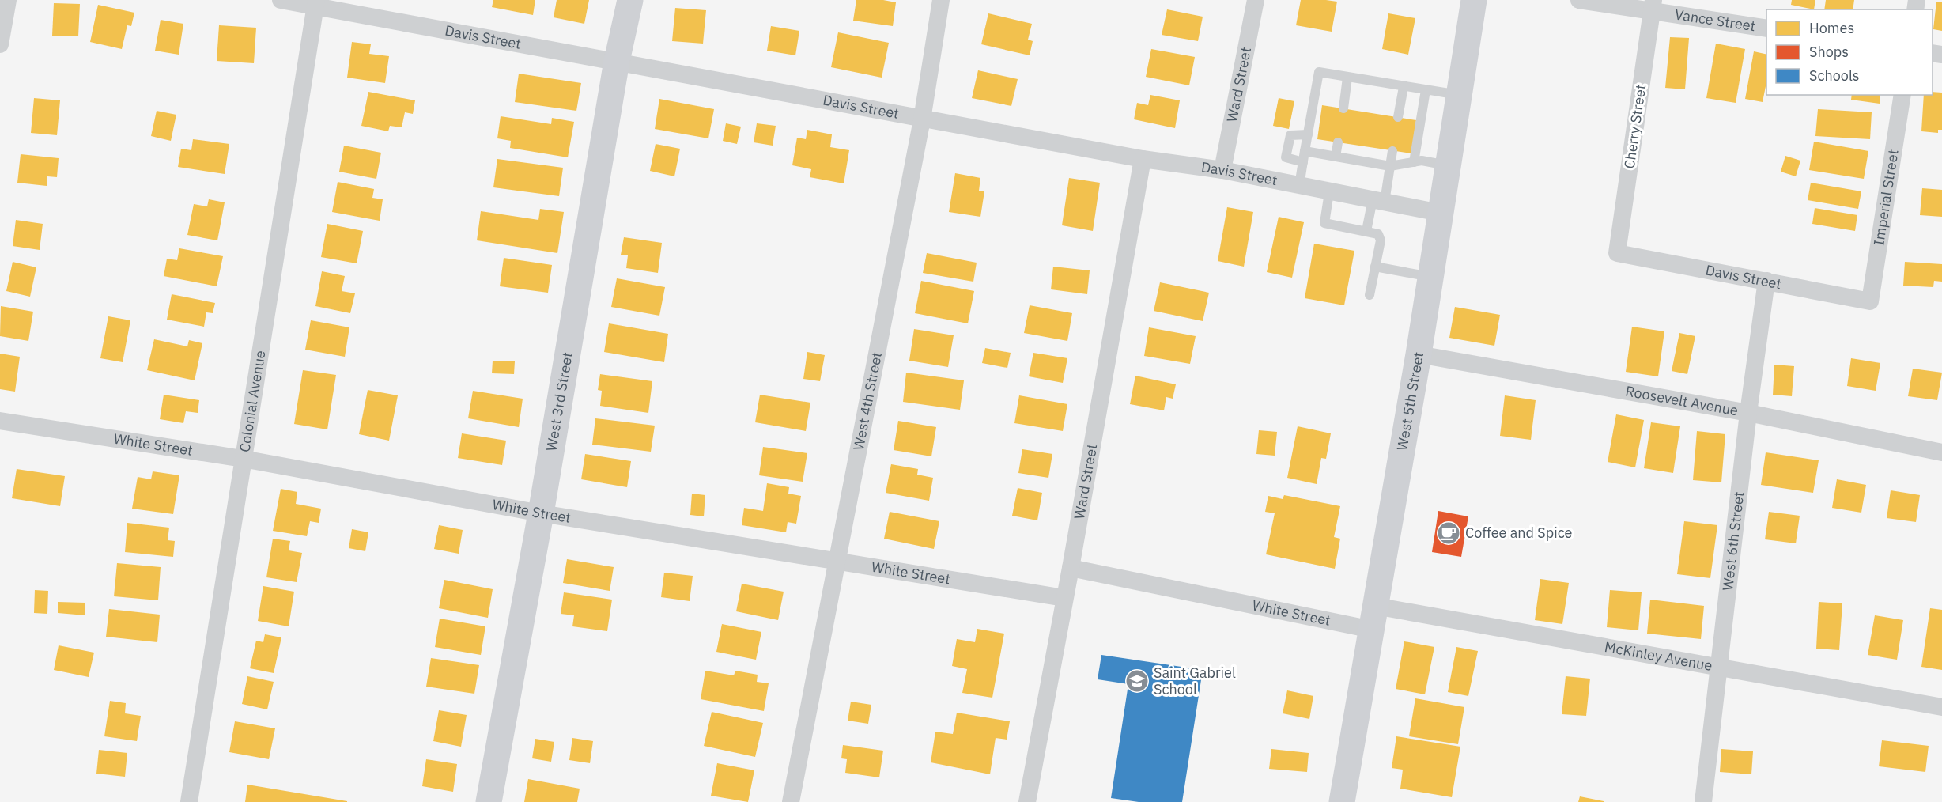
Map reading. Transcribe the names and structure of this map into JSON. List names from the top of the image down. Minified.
{"streets":{"street":["Vance Street","Davis Street","Ward Street","Cherry Street","Imperial Street","Colonial Avenue","West 3rd Street","West 4th Street","West 5th Street","Roosevelt Avenue","White Street","West 6th Street","McKinley Avenue"]},"crossings":[["Vance Street","Cherry Street"],["Davis Street","Ward Street"],["Davis Street","Cherry Street"],["Davis Street","Imperial Street"],["Davis Street","Colonial Avenue"],["Davis Street","West 3rd Street"],["Davis Street","West 4th Street"],["Davis Street","West 5th Street"],["Davis Street","West 6th Street"],["Ward Street","White Street"],["Colonial Avenue","White Street"],["West 3rd Street","White Street"],["West 4th Street","White Street"],["West 5th Street","Roosevelt Avenue"],["West 5th Street","White Street"],["West 5th Street","McKinley Avenue"],["Roosevelt Avenue","West 6th Street"],["White Street","McKinley Avenue"],["West 6th Street","McKinley Avenue"]],"places":{"cafe":["Coffee and Spice"],"school or university":["Saint Gabriel School"]},"legend":["Homes","Shops","Schools"]}
